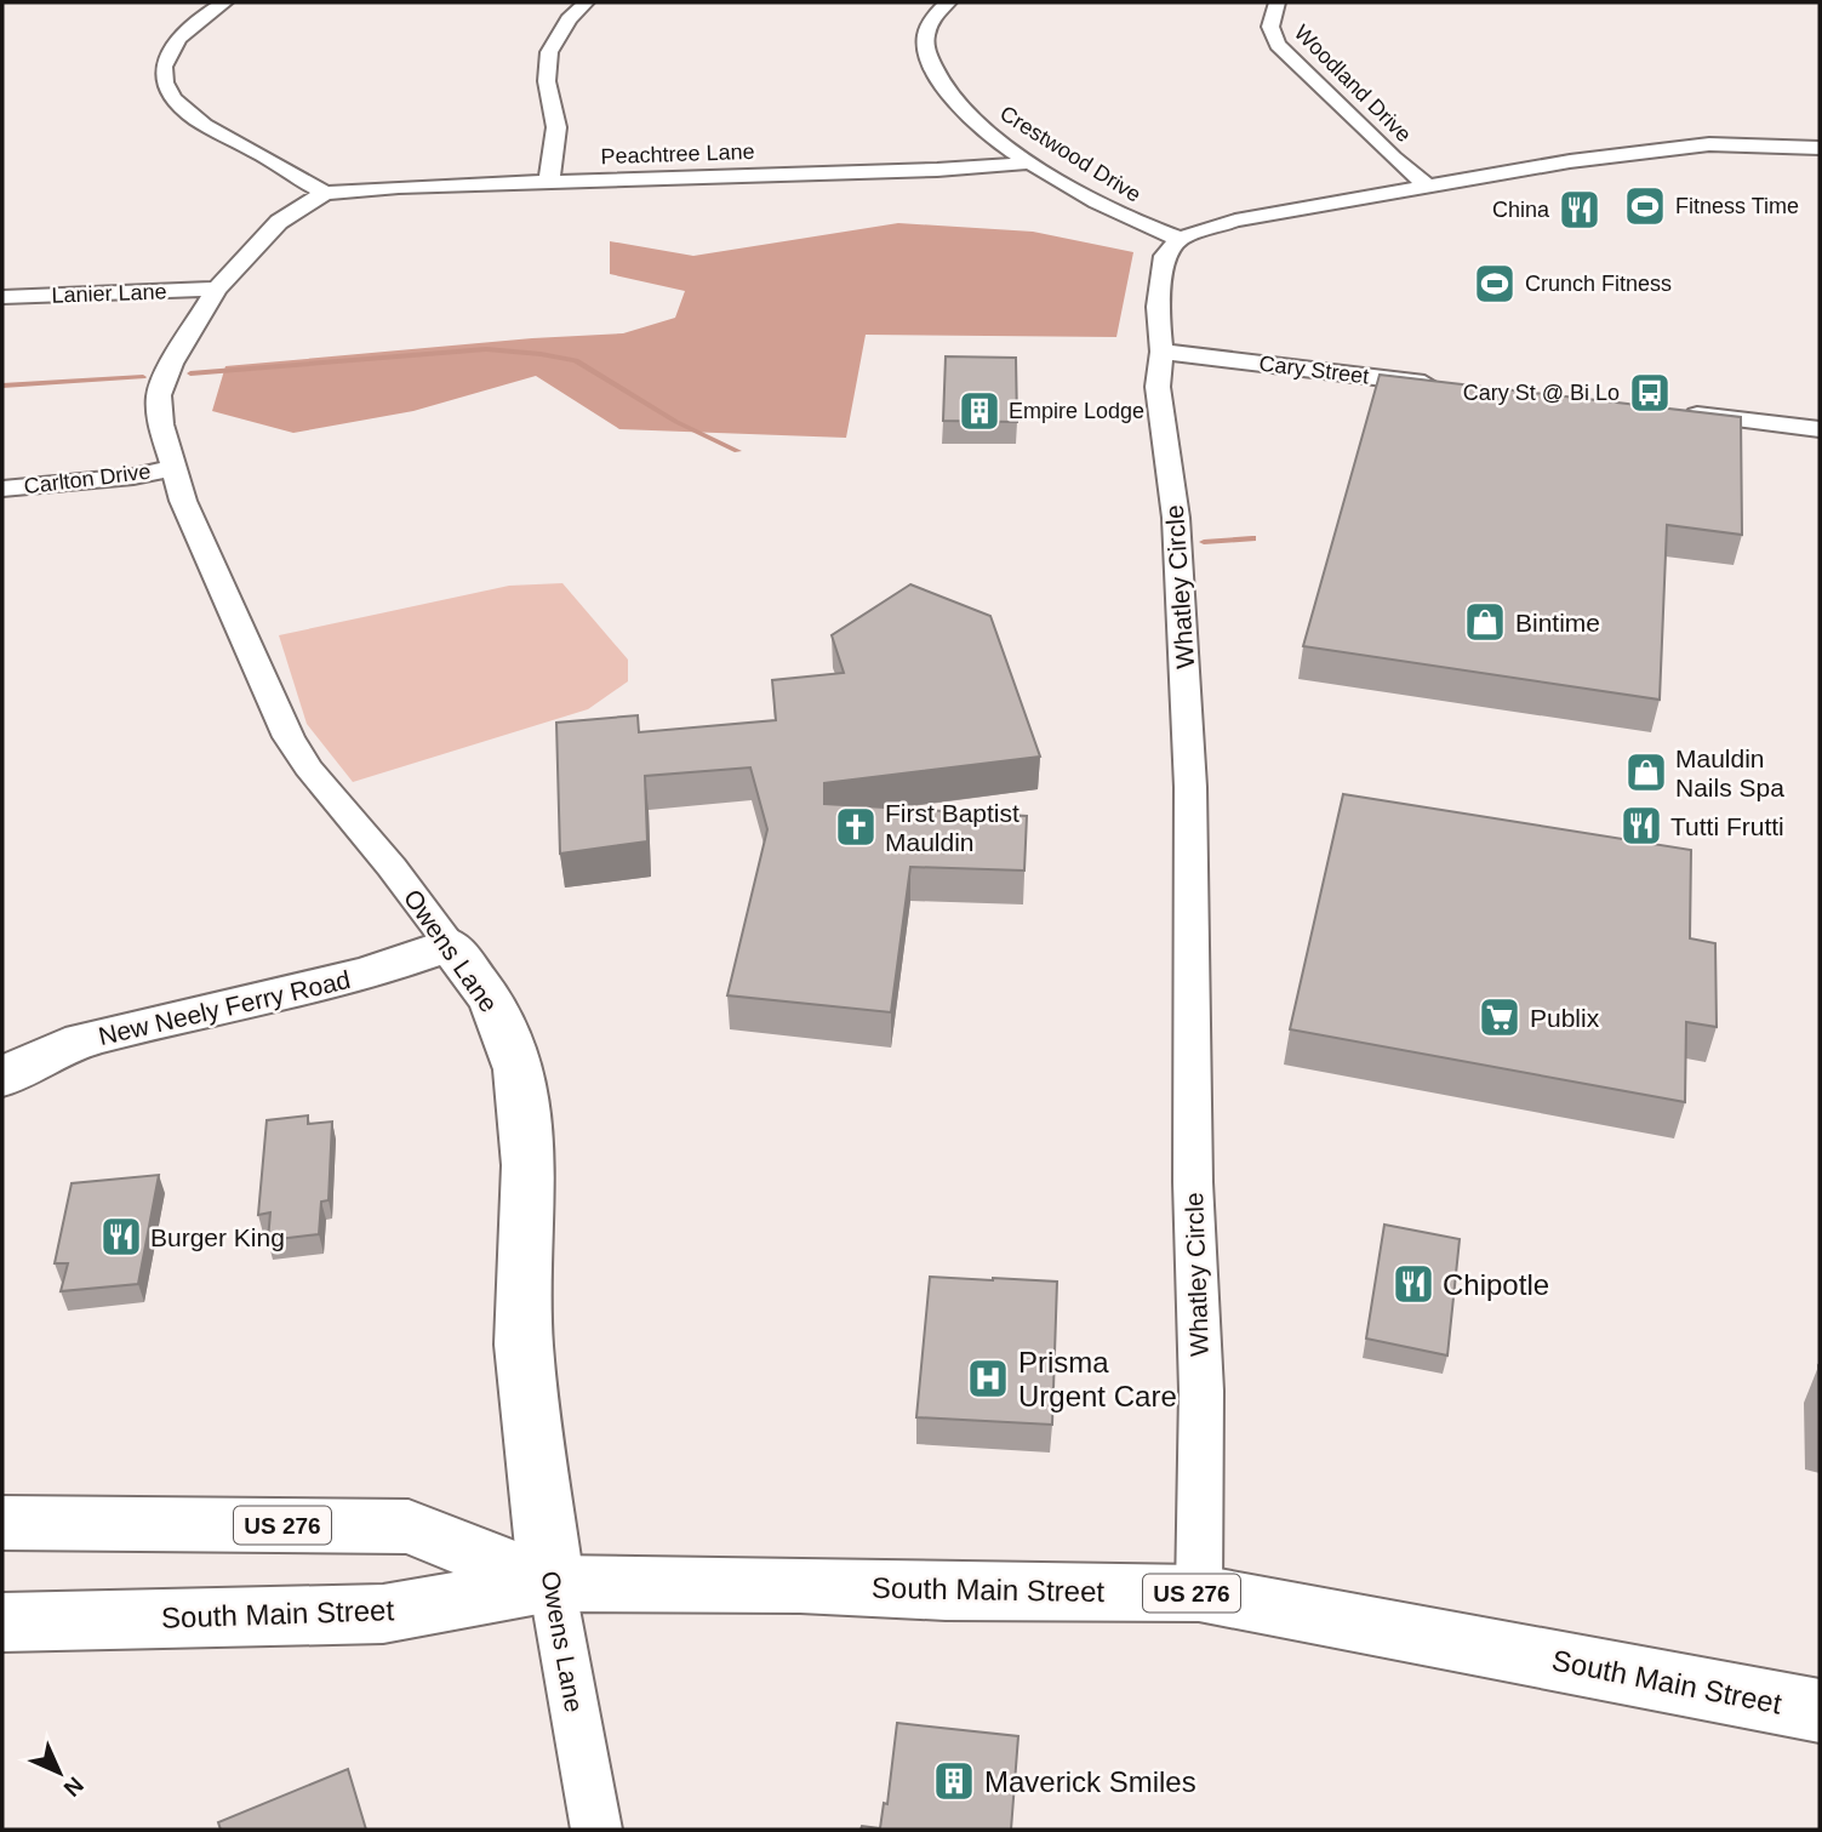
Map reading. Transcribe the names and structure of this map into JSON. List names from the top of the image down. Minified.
{"streets":{"main road":["Owens Lane","New Neely Ferry Road","US 276","South Main Street"],"street":["Woodland Drive","Peachtree Lane","Crestwood Drive","Lanier Lane","Cary Street","Carlton Drive","Whatley Circle"]},"crossings":[["Peachtree Lane","Crestwood Drive"],["Peachtree Lane","Owens Lane"],["Crestwood Drive","Whatley Circle"],["Lanier Lane","Owens Lane"],["Cary Street","Whatley Circle"],["Carlton Drive","Owens Lane"],["Whatley Circle","South Main Street"],["Owens Lane","New Neely Ferry Road"],["Owens Lane","South Main Street"]],"places":{"sports":["Fitness Time","Crunch Fitness"],"restaurant":["China","Tutti Frutti","Burger King","Chipotle"],"bus stop":["Cary St @ Bi Lo"],"building":["Empire Lodge","Maverick Smiles"],"shop":["Bintime","Mauldin Nails Spa"],"church":["First Baptist Mauldin"],"supermarket":["Publix"],"hospital":["Prisma Urgent Care"]},"north":"bottom right"}
